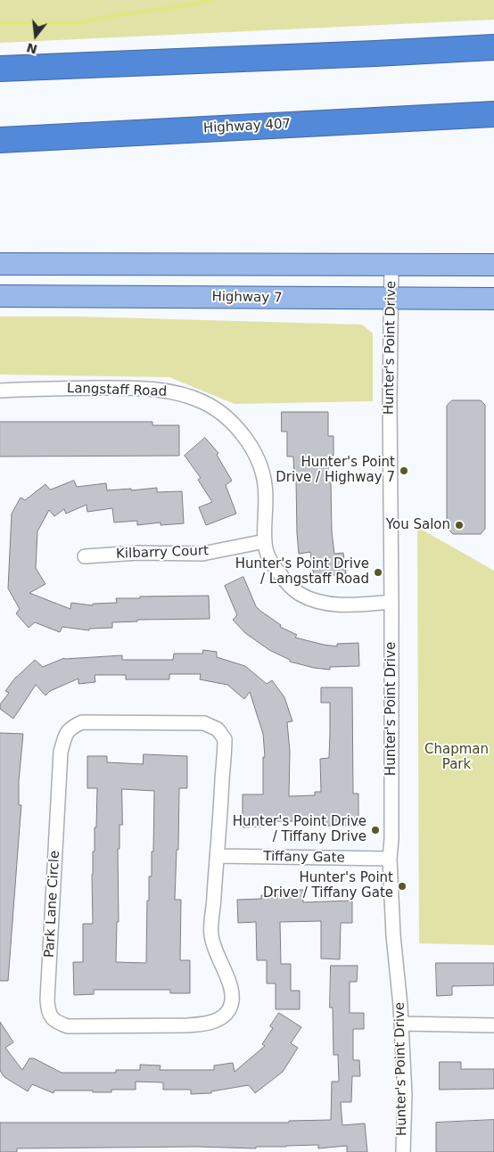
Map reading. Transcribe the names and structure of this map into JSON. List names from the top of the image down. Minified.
{"streets":{"highway":["Highway 407"],"main road":["Highway 7"],"street":["Hunter's Point Drive","Langstaff Road","Kilbarry Court","Tiffany Gate","Park Lane Circle"]},"crossings":[["Highway 7","Hunter's Point Drive"],["Hunter's Point Drive","Langstaff Road"],["Hunter's Point Drive","Tiffany Gate"],["Langstaff Road","Kilbarry Court"],["Tiffany Gate","Park Lane Circle"]],"parks":["Chapman Park"],"places":["Hunter's Point Drive / Highway 7","You Salon","Hunter's Point Drive / Langstaff Road","Hunter's Point Drive / Tiffany Drive","Hunter's Point Drive / Tiffany Gate"],"north":"bottom"}
